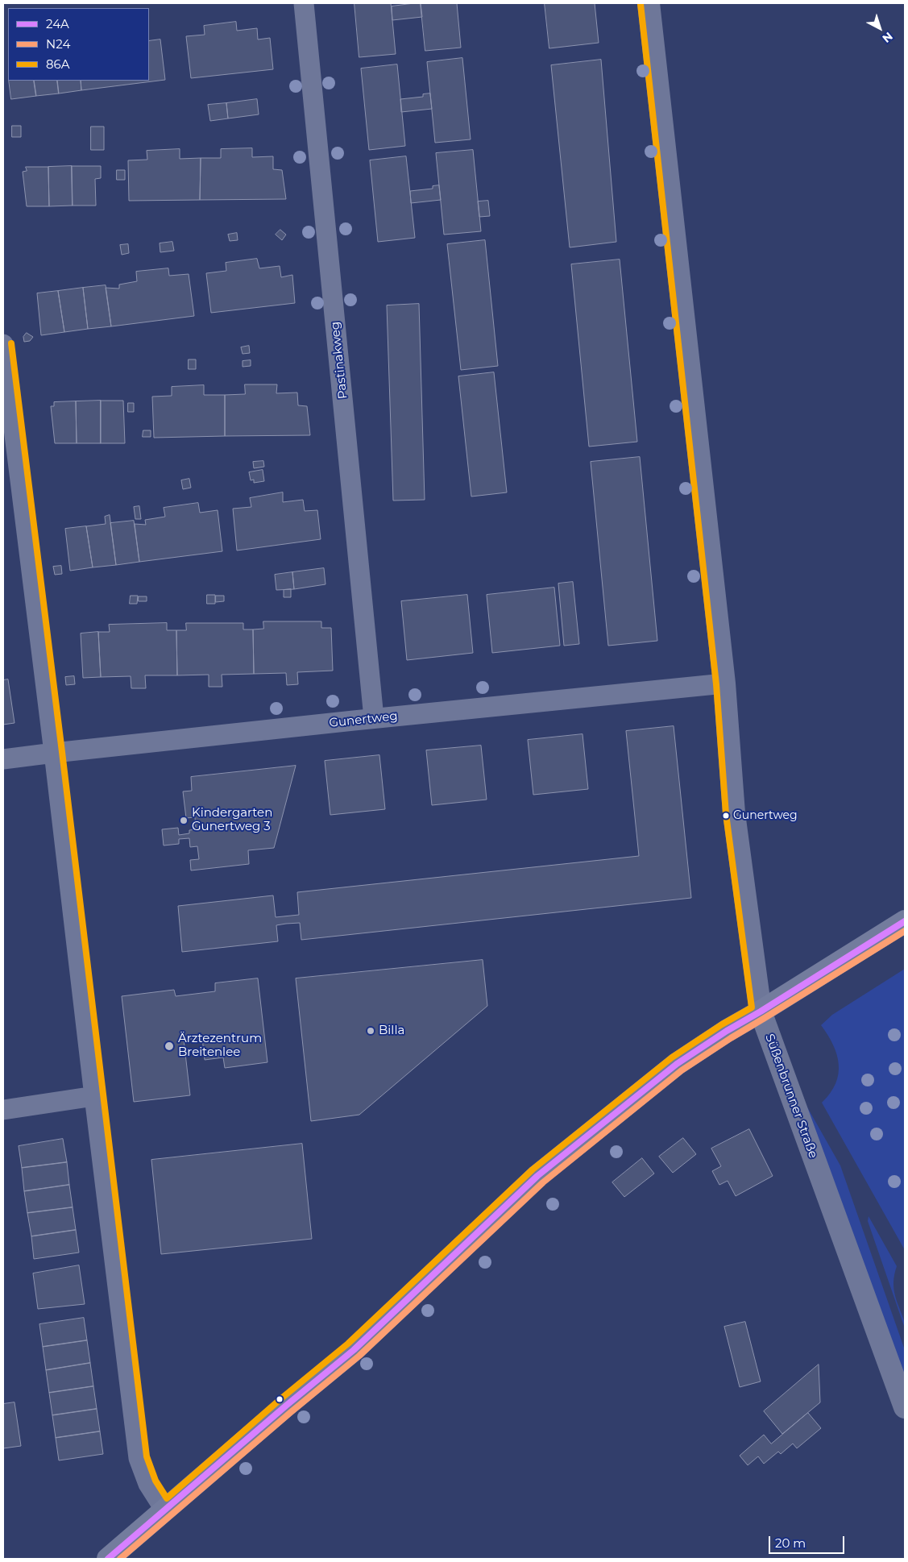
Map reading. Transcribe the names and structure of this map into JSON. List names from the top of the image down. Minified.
{"streets":{"street":["Pastinakweg","Gunertweg","Süßenbrunner Straße"]},"crossings":[["Pastinakweg","Gunertweg"],["Gunertweg","Süßenbrunner Straße"]],"places":["Gunertweg","Kindergarten Gunertweg 3","Billa","Ärztezentrum Breitenlee"],"lines":["transit line 86A","transit line 24A","transit line N24"],"legend":["24A","N24","86A"],"scale_bar":"20 m","north":"bottom right"}
